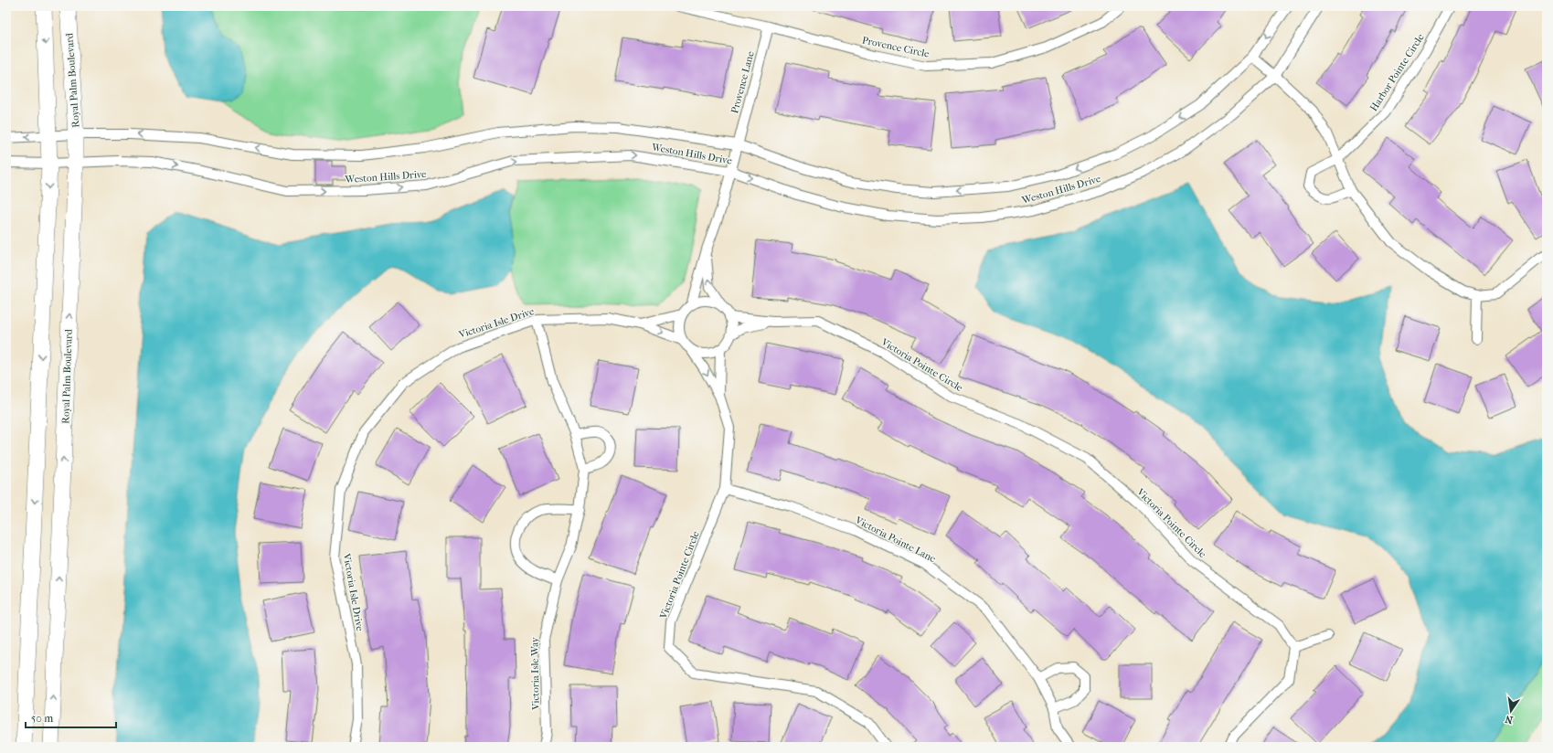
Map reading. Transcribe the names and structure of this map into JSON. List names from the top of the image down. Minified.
{"streets":{"main road":["Royal Palm Boulevard"],"street":["Provence Circle","Harbor Pointe Circle","Provence Lane","Weston Hills Drive","Victoria Isle Drive","Victoria Pointe Circle","Victoria Pointe Lane","Victoria Isle Way"]},"crossings":[["Provence Circle","Provence Lane"],["Royal Palm Boulevard","Weston Hills Drive"],["Provence Lane","Weston Hills Drive"],["Provence Lane","Victoria Isle Drive"],["Provence Lane","Victoria Pointe Circle"],["Victoria Isle Drive","Victoria Pointe Circle"],["Victoria Isle Drive","Victoria Isle Way"],["Victoria Pointe Circle","Victoria Pointe Lane"]],"scale_bar":"50 m","north":"bottom"}
